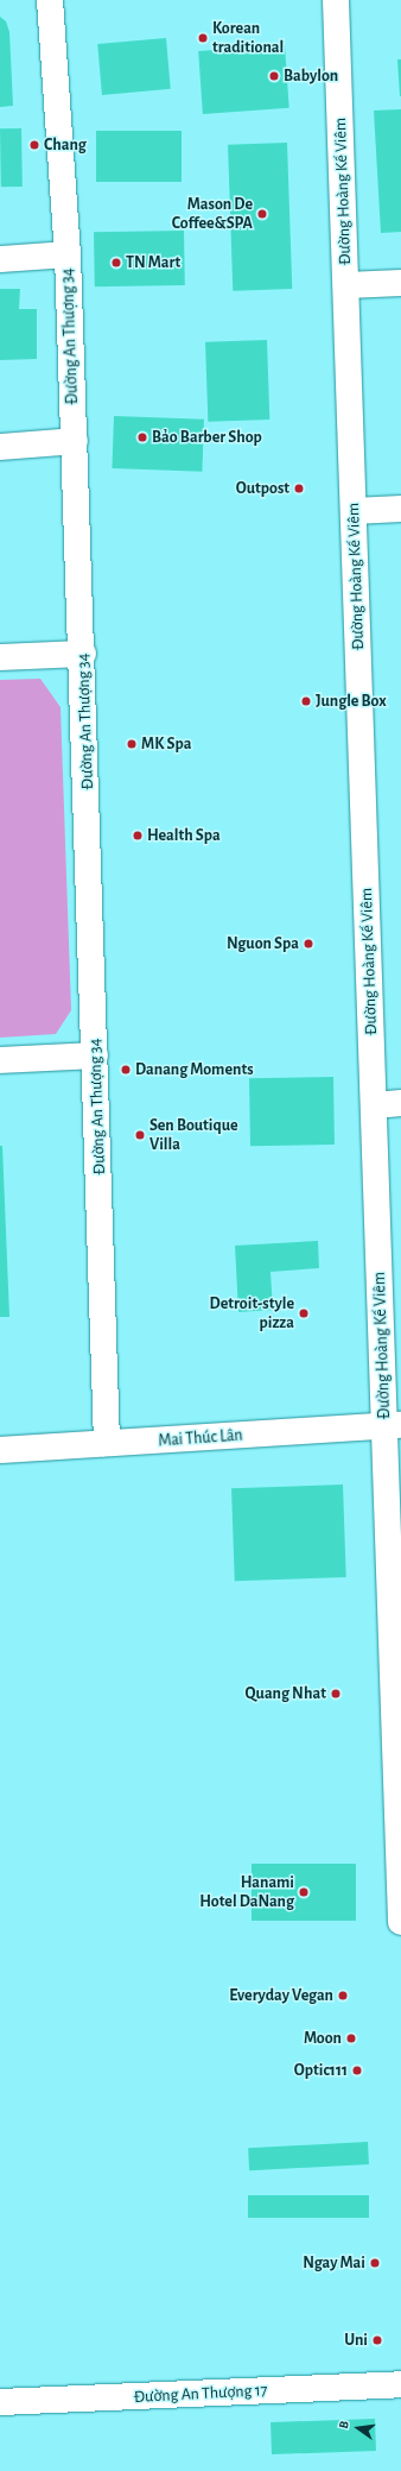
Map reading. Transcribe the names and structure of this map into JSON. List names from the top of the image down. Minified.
{"streets":{"street":["Đường Hoàng Kế Viêm","Đường An Thượng 34","Mai Thúc Lân","Đường An Thượng 17"]},"crossings":[["Đường Hoàng Kế Viêm","Mai Thúc Lân"],["Đường An Thượng 34","Mai Thúc Lân"]],"places":["Korean traditional","Babylon","Chang","Mason De Coffee&SPA","TN Mart","Bảo Barber Shop","Outpost","Jungle Box","MK Spa","Health Spa","Nguon Spa","Danang Moments","Sen Boutique Villa","Detroit-style pizza","Quang Nhat","Hanami Hotel DaNang","Everyday Vegan","Moon","Optic111","Ngay Mai","Uni"],"north":"left"}
